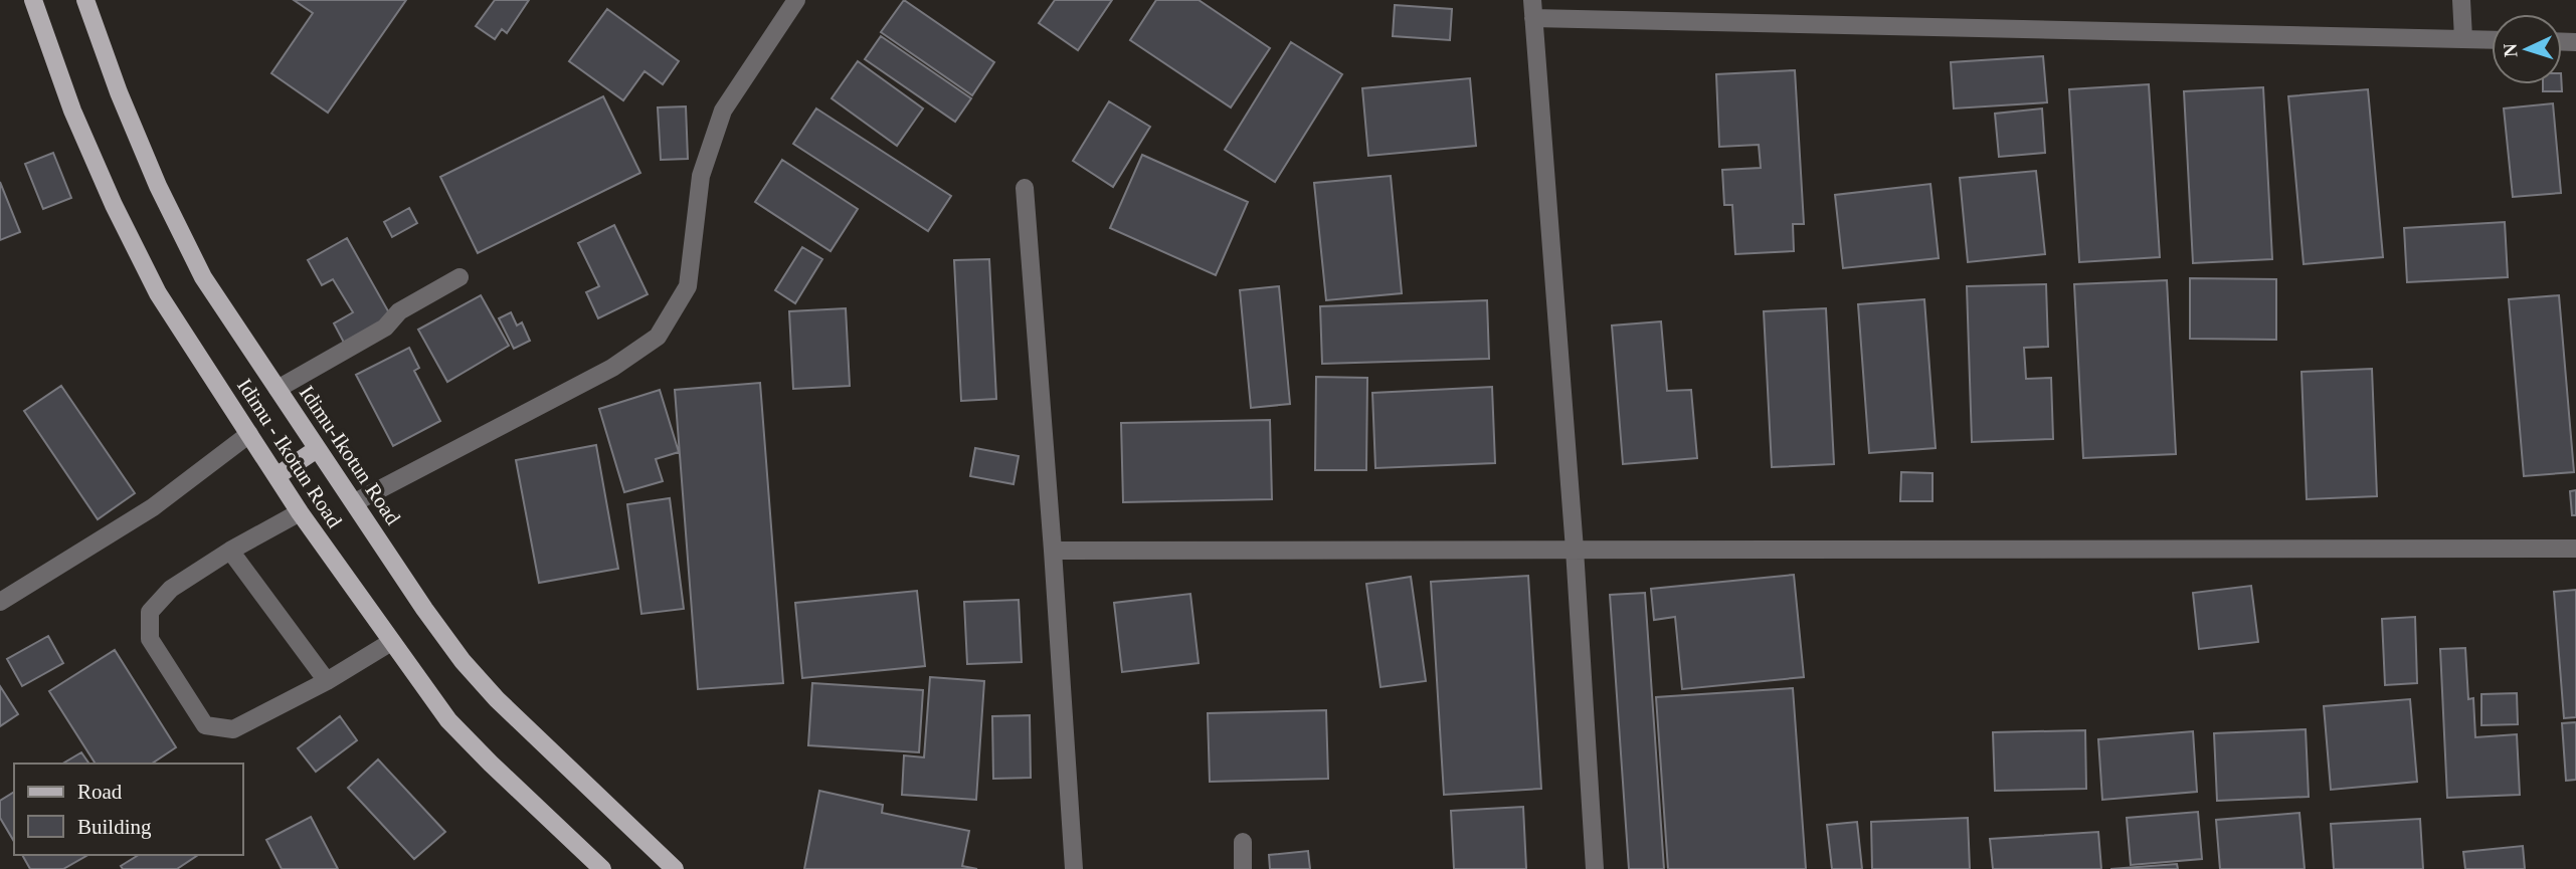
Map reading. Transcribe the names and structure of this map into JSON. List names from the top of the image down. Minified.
{"streets":{"main road":["Idimu - Ikotun Road","Idimu-Ikotun Road"]},"legend":["Road","Building"],"north":"left"}
